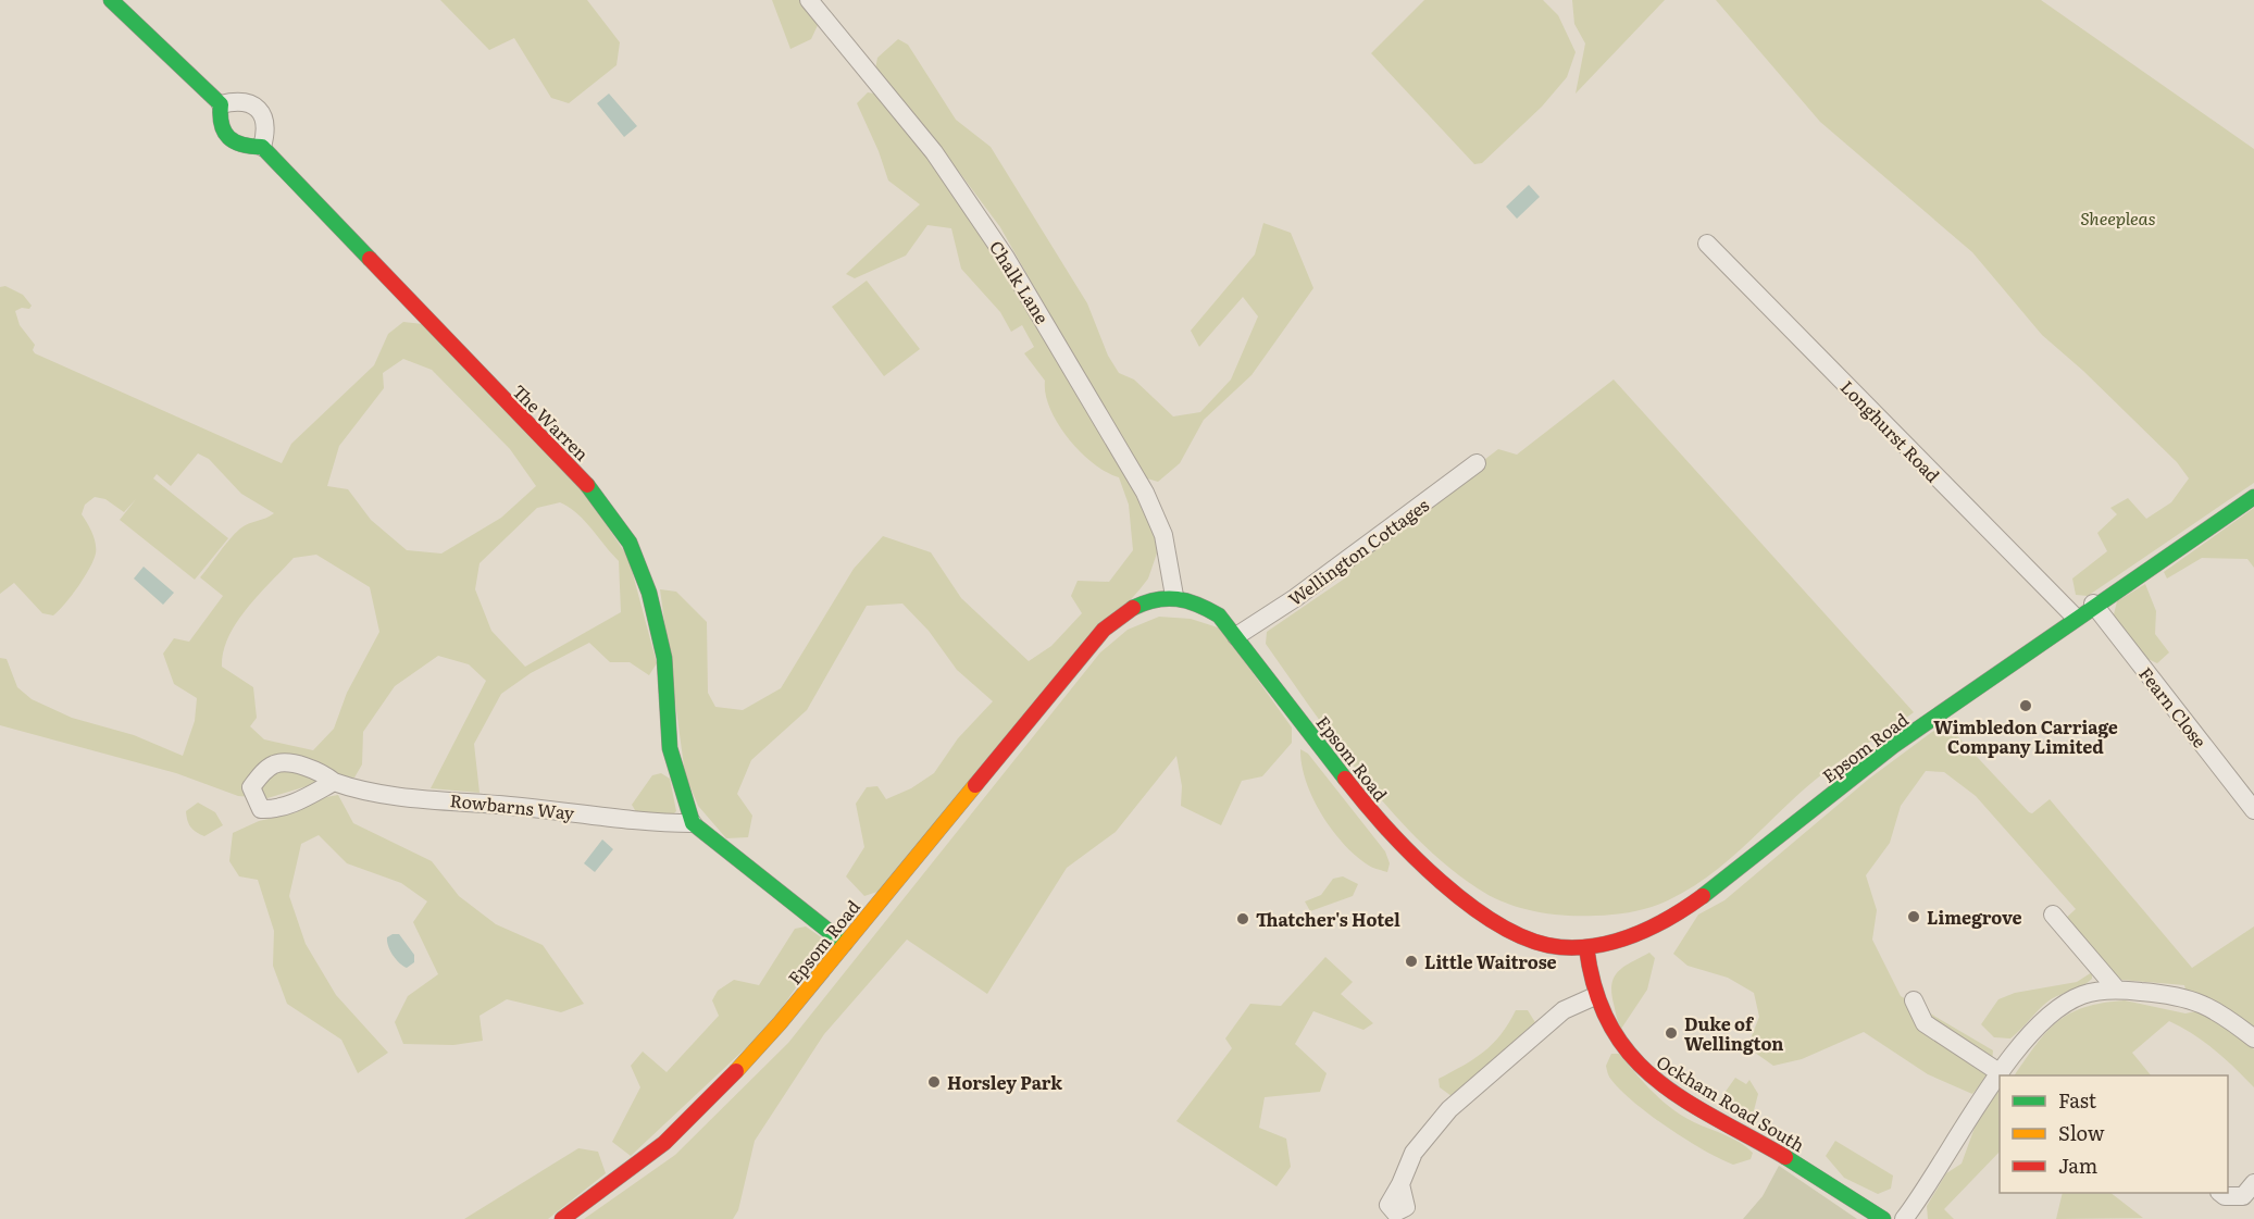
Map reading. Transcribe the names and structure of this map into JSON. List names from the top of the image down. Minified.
{"streets":{"main road":["The Warren","Epsom Road","Ockham Road South"],"street":["Chalk Lane","Longhurst Road","Wellington Cottages","Fearn Close","Rowbarns Way"]},"crossings":[["Chalk Lane","Epsom Road"],["The Warren","Rowbarns Way"],["Longhurst Road","Epsom Road"],["Wellington Cottages","Epsom Road"],["Fearn Close","Epsom Road"],["Epsom Road","Ockham Road South"]],"parks":["Sheepleas"],"places":["Wimbledon Carriage Company Limited","Limegrove","Thatcher's Hotel","Little Waitrose","Duke of Wellington","Horsley Park"],"legend":["Fast","Slow","Jam"]}
